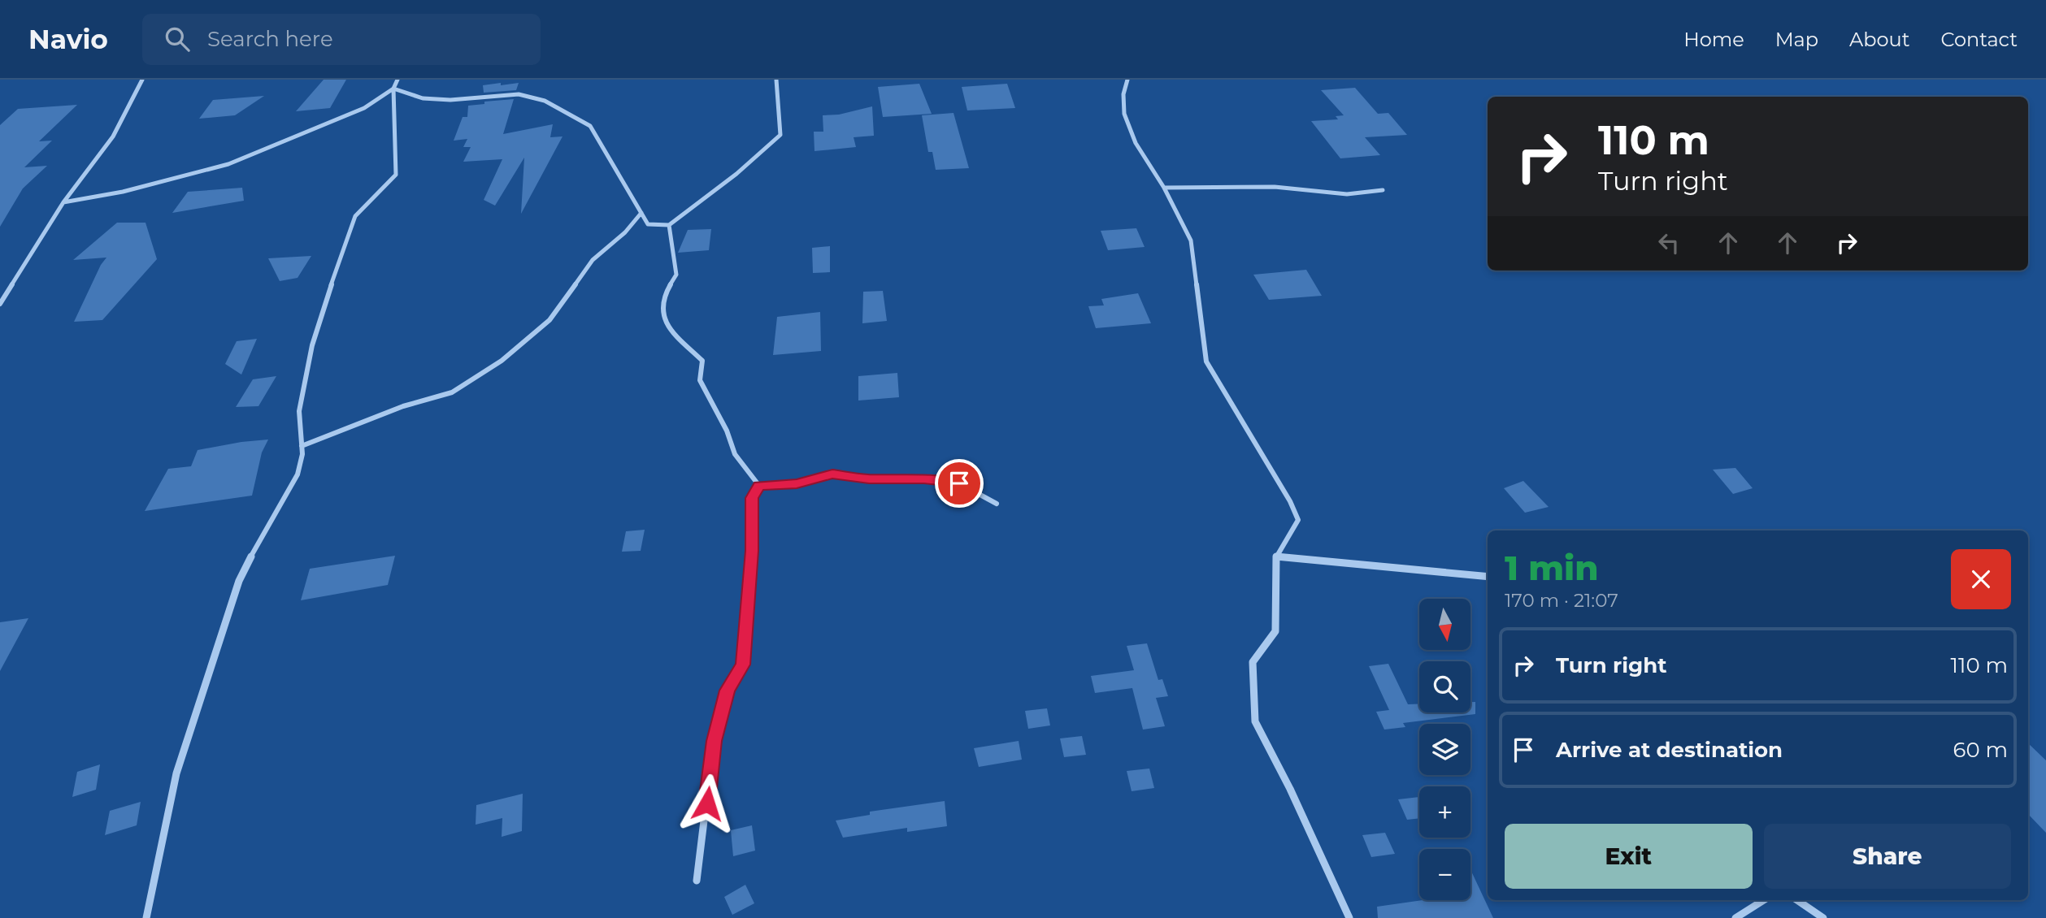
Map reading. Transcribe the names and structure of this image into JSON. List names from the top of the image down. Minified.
{"north":"bottom","page":{"header":"Navio","search":"Search here","nav":["Home","Map","About","Contact"],"turn":["110 m","Turn right"],"heading":["1 min","170 m · 21:07"],"map_buttons":["+","−"],"list":[{"name":"Turn right","value":"110 m"},{"name":"Arrive at destination","value":"60 m"}],"buttons":["Exit","Share"]}}
